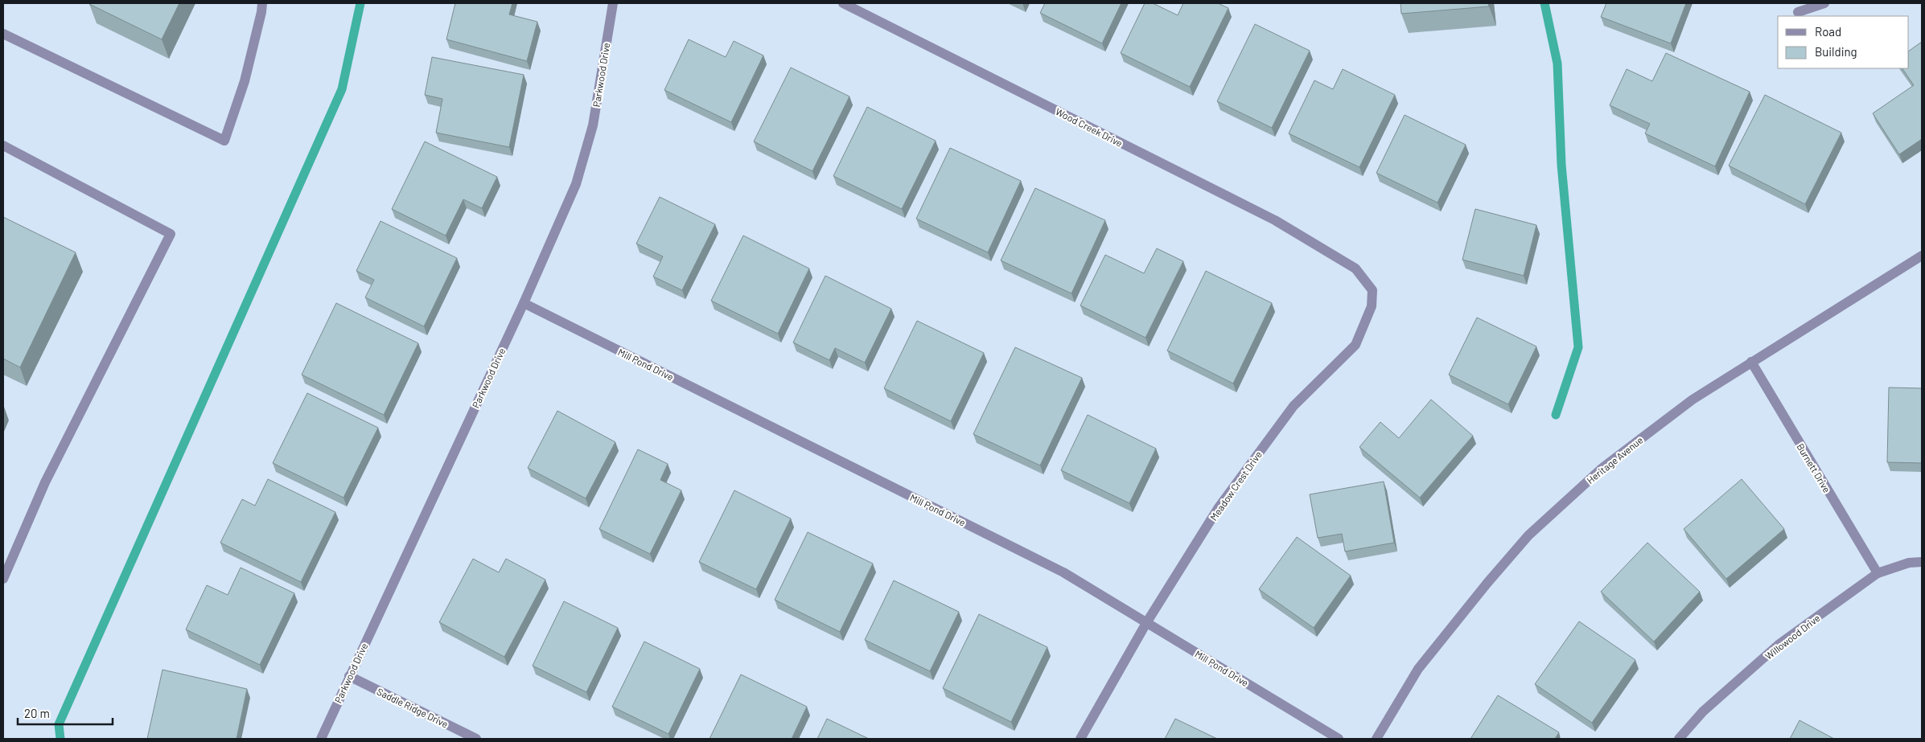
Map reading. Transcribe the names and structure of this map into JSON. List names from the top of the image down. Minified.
{"streets":{"street":["Parkwood Drive","Wood Creek Drive","Mill Pond Drive","Heritage Avenue","Burnett Drive","Meadow Crest Drive","Willowood Drive","Saddle Ridge Drive"]},"crossings":[["Parkwood Drive","Mill Pond Drive"],["Parkwood Drive","Saddle Ridge Drive"],["Wood Creek Drive","Meadow Crest Drive"],["Mill Pond Drive","Meadow Crest Drive"],["Heritage Avenue","Burnett Drive"],["Burnett Drive","Willowood Drive"]],"legend":["Road","Building"],"scale_bar":"20 m"}
